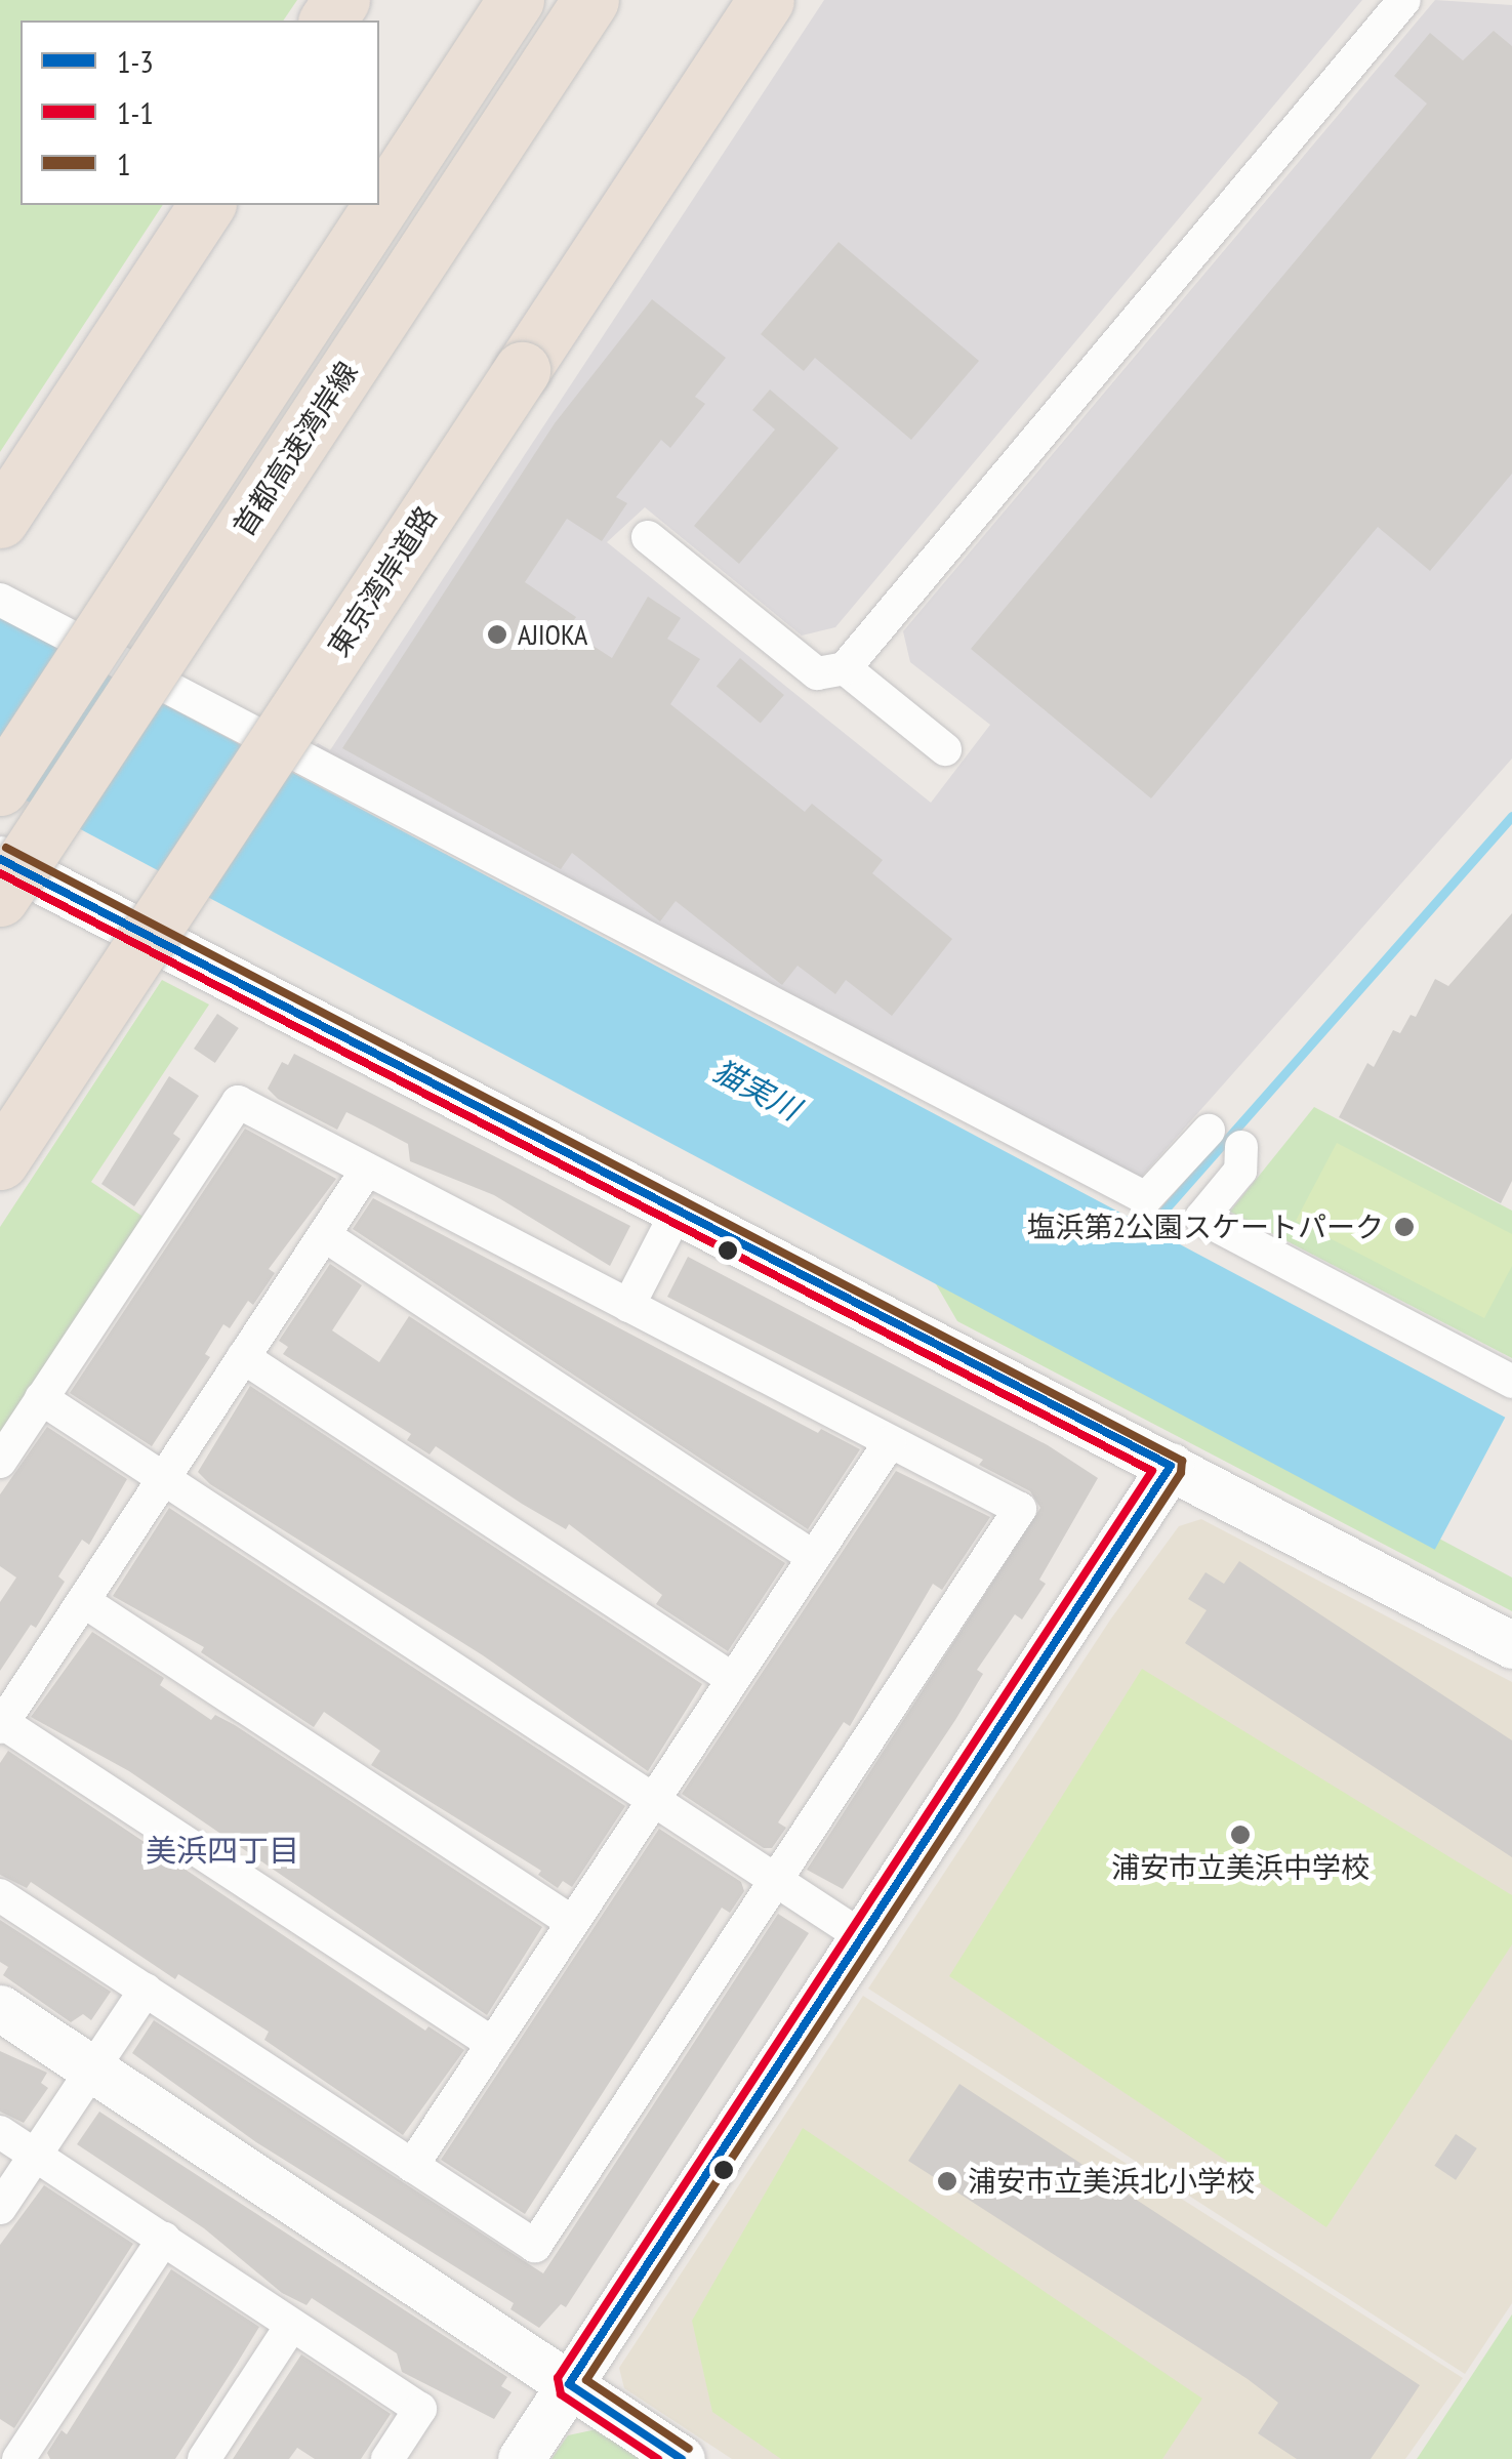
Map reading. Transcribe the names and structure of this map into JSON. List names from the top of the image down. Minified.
{"streets":{"highway":["首都高速湾岸線","東京湾岸道路"]},"districts":["美浜四丁目"],"water":["猫実川"],"places":["AJIOKA","塩浜第2公園スケートパーク","浦安市立美浜中学校","浦安市立美浜北小学校"],"lines":["transit line 1","transit line 1-3","transit line 1-1"],"legend":["1-3","1-1","1"]}
